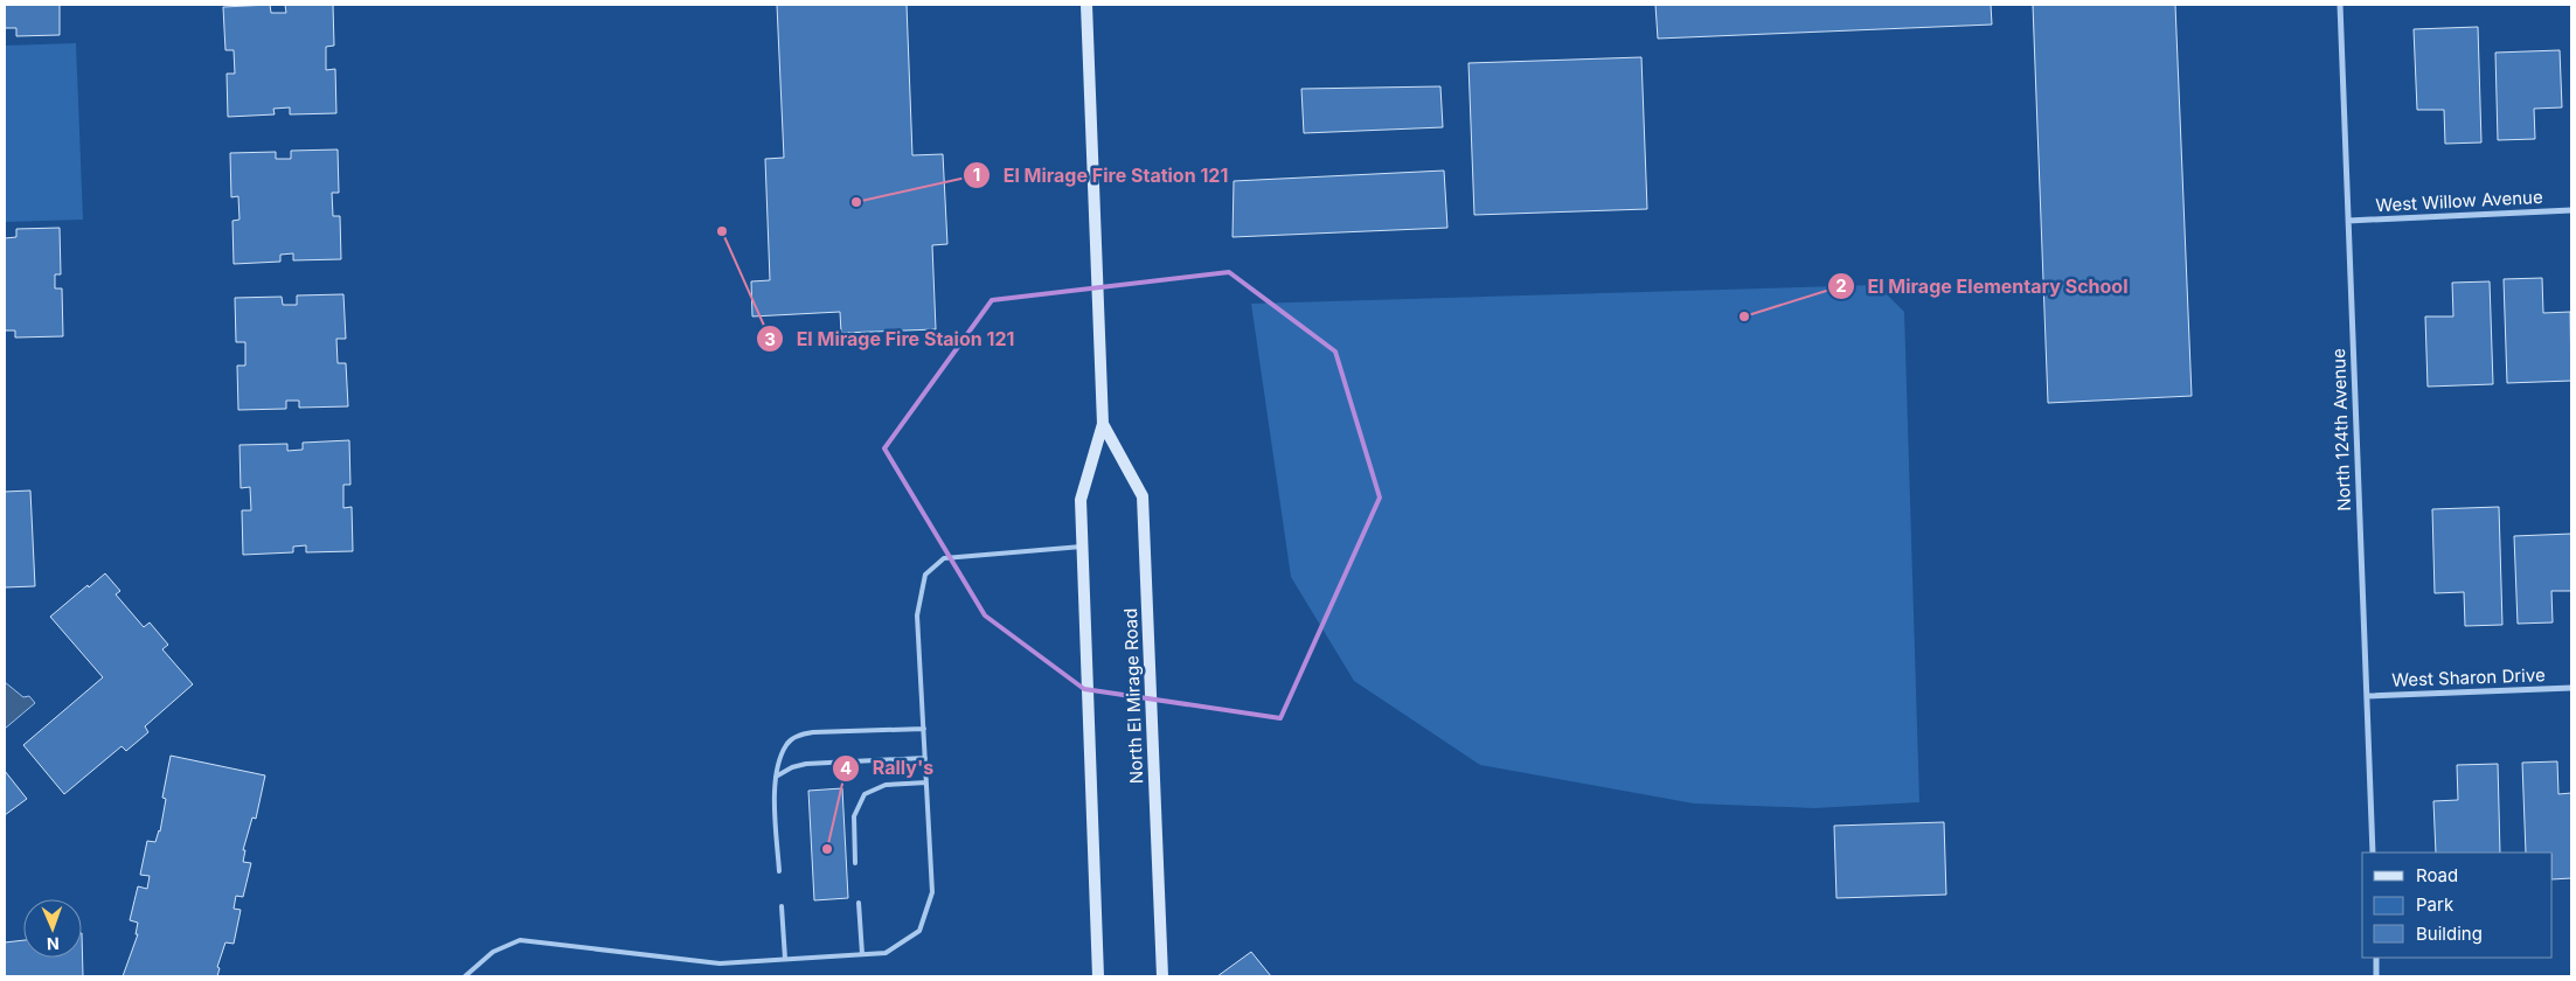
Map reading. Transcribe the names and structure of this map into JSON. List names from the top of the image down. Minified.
{"streets":{"main road":["North El Mirage Road"],"street":["West Willow Avenue","North 124th Avenue","West Sharon Drive"]},"crossings":[["West Willow Avenue","North 124th Avenue"],["North 124th Avenue","West Sharon Drive"]],"places":["El Mirage Fire Station 121","El Mirage Fire Staion 121","El Mirage Elementary School","Rally's"],"legend":["Road","Park","Building"],"north":"bottom"}
